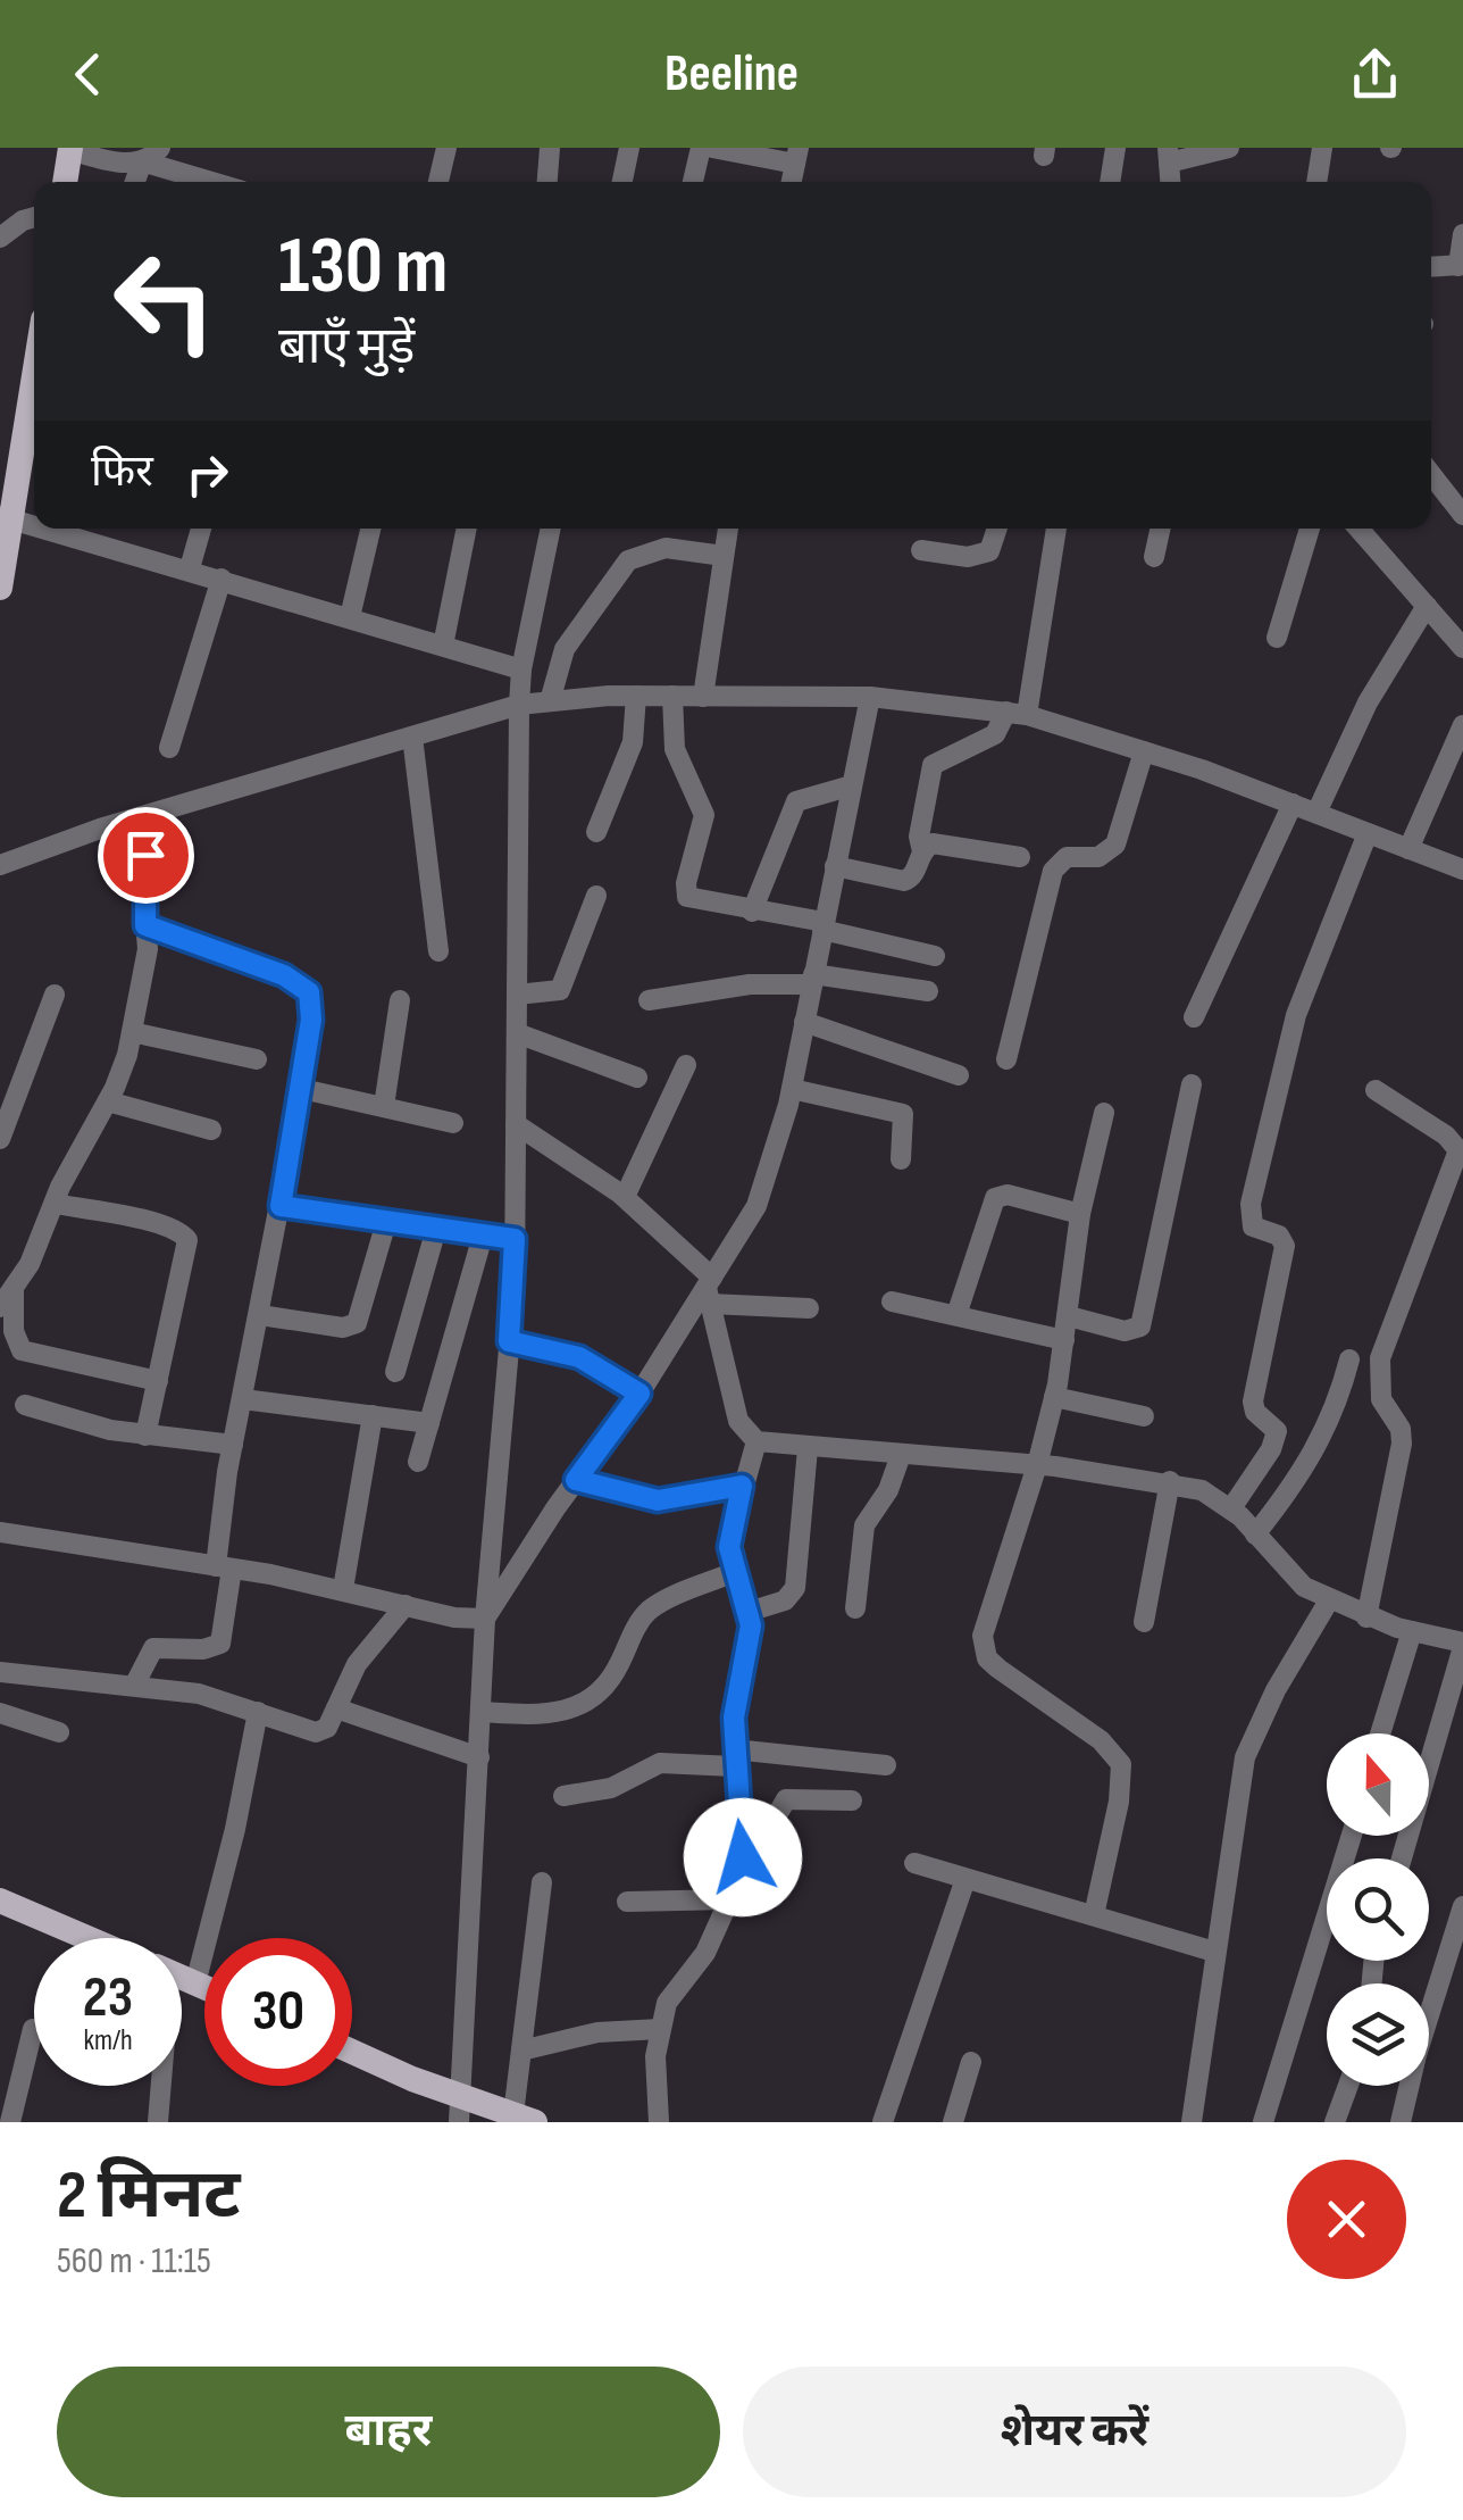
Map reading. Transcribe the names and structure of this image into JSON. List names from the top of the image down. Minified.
{"north":"top","page":{"header":"Beeline","turn":["130 m","बाएँ मुड़ें"],"then":"फिर","speed":"23 km/h","limit":"30","heading":["2 मिनट","560 m · 11:15"],"buttons":["बाहर","शेयर करें"]}}
